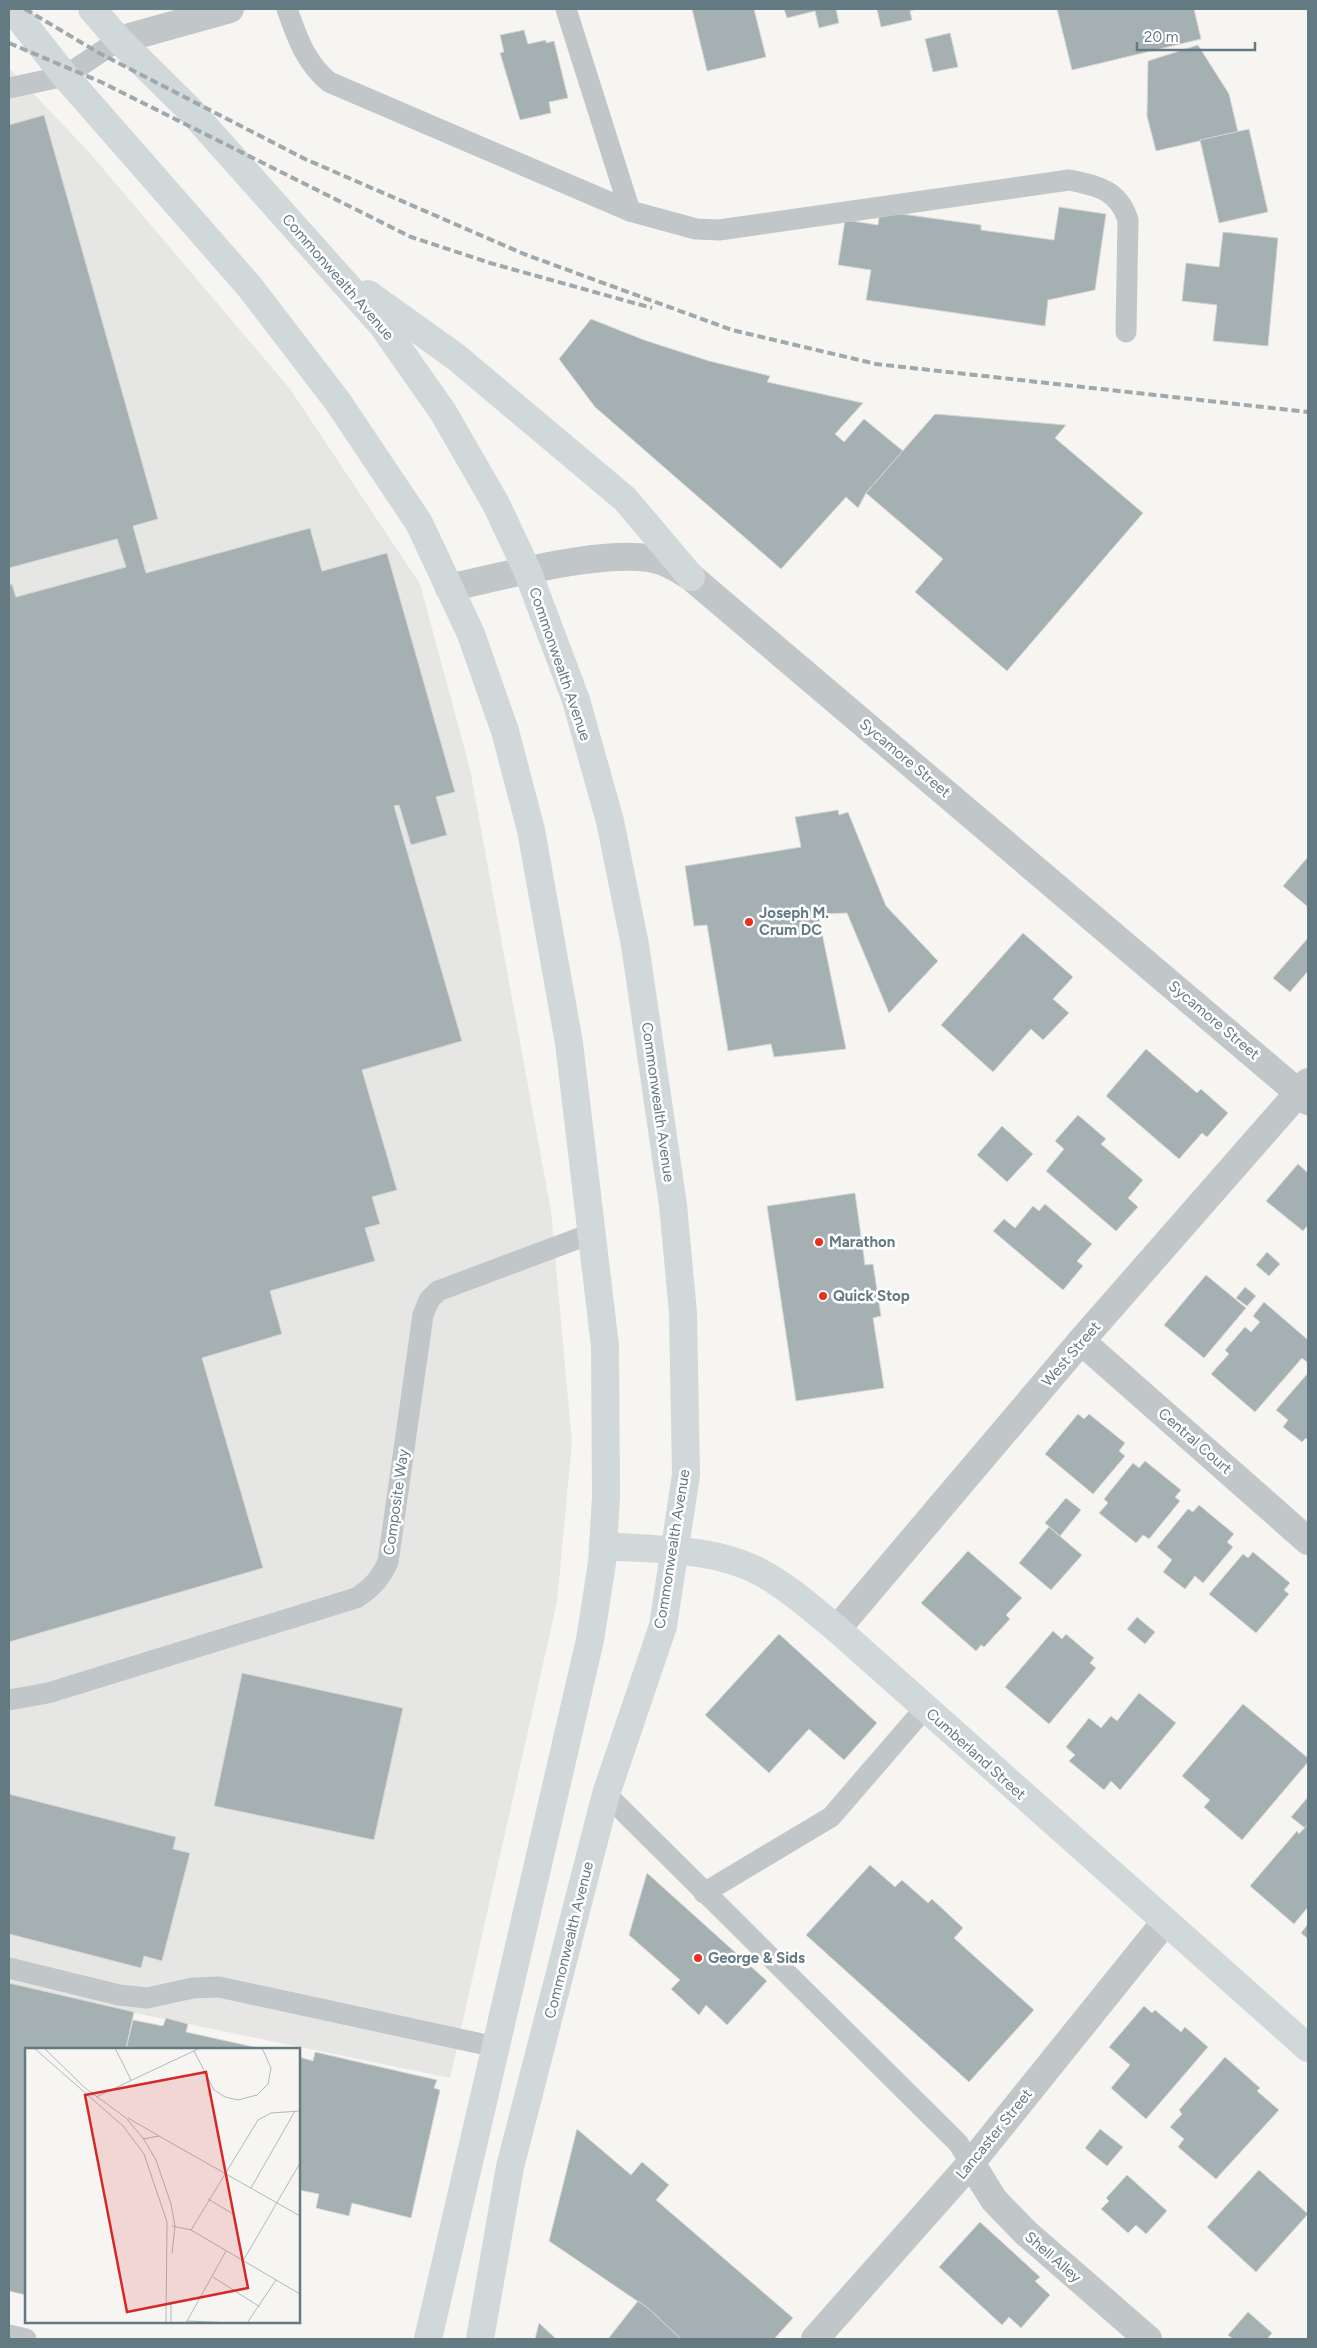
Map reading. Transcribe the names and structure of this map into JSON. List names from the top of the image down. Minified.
{"streets":{"main road":["Commonwealth Avenue","Cumberland Street"],"street":["Sycamore Street","West Street","Central Court","Lancaster Street","Shell Alley"],"lane":["Composite Way"]},"crossings":[["Commonwealth Avenue","Sycamore Street"],["Commonwealth Avenue","Cumberland Street"],["Sycamore Street","West Street"],["West Street","Central Court"],["West Street","Cumberland Street"],["Cumberland Street","Lancaster Street"],["Lancaster Street","Shell Alley"]],"places":["Joseph M. Crum DC","Marathon","Quick Stop","George & Sids"],"scale_bar":"20 m"}
